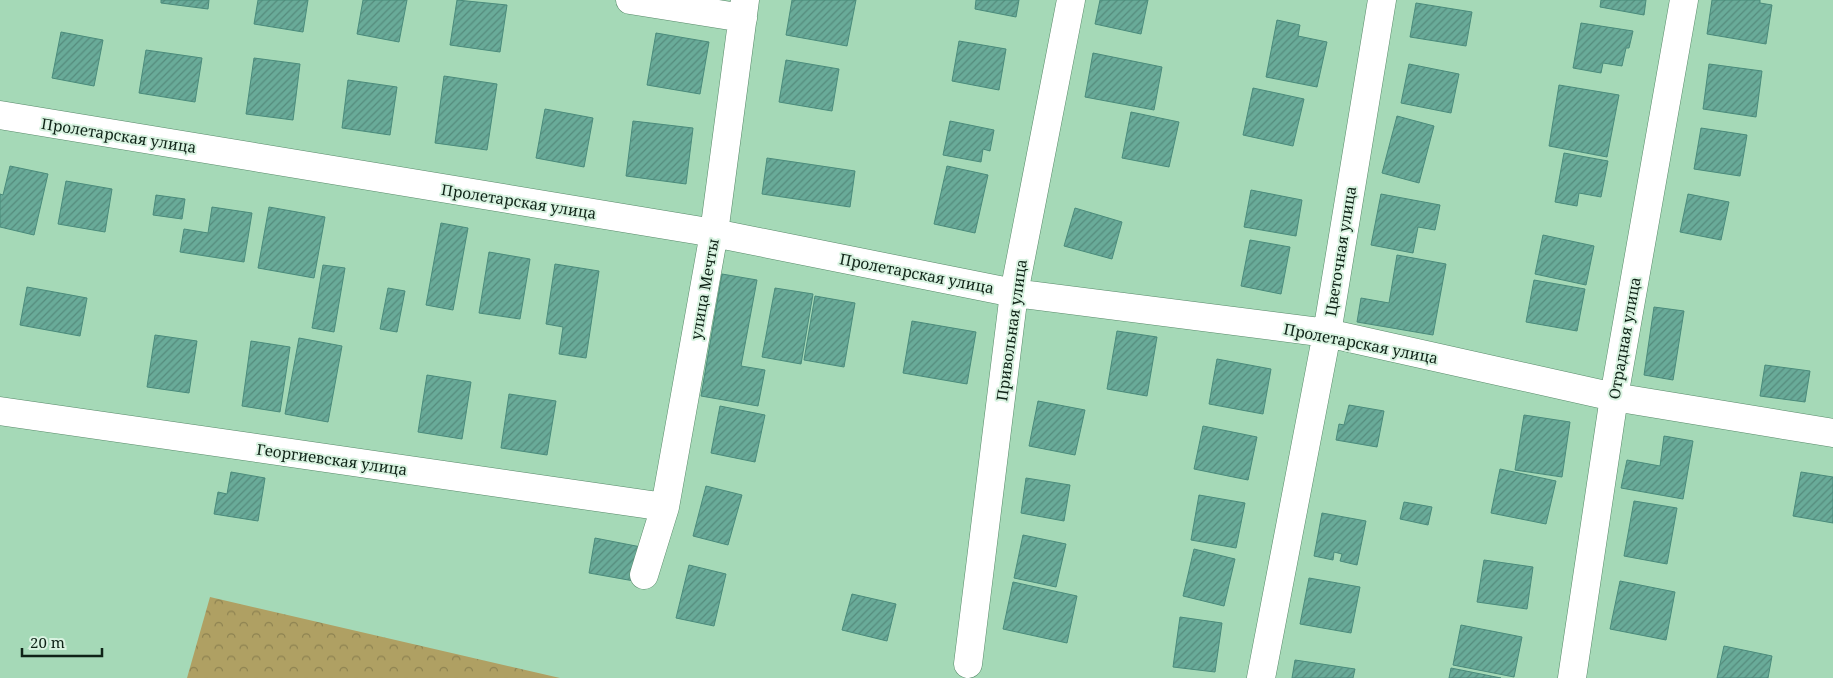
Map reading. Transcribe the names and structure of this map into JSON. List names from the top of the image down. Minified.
{"streets":{"street":["Пролетарская улица","Цветочная улица","улица Мечты","Привольная улица","Отрадная улица","Георгиевская улица"]},"crossings":[["Пролетарская улица","Цветочная улица"],["Пролетарская улица","улица Мечты"],["Пролетарская улица","Привольная улица"],["Пролетарская улица","Отрадная улица"],["улица Мечты","Георгиевская улица"]],"scale_bar":"20 m"}
